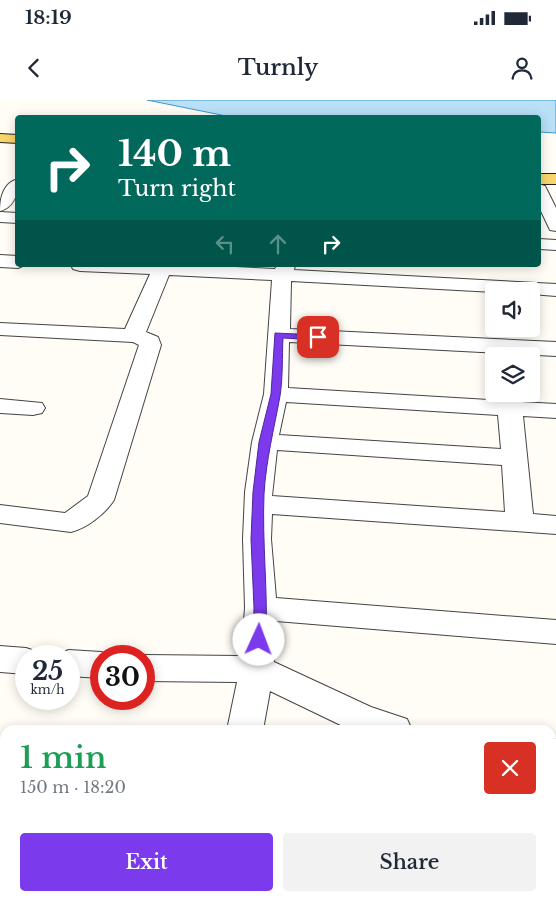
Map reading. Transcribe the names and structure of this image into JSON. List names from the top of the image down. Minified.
{"page":{"status":"18:19","header":"Turnly","turn":["140 m","Turn right"],"speed":"25 km/h","limit":"30","heading":["1 min","150 m · 18:20"],"buttons":["Exit","Share"]}}
